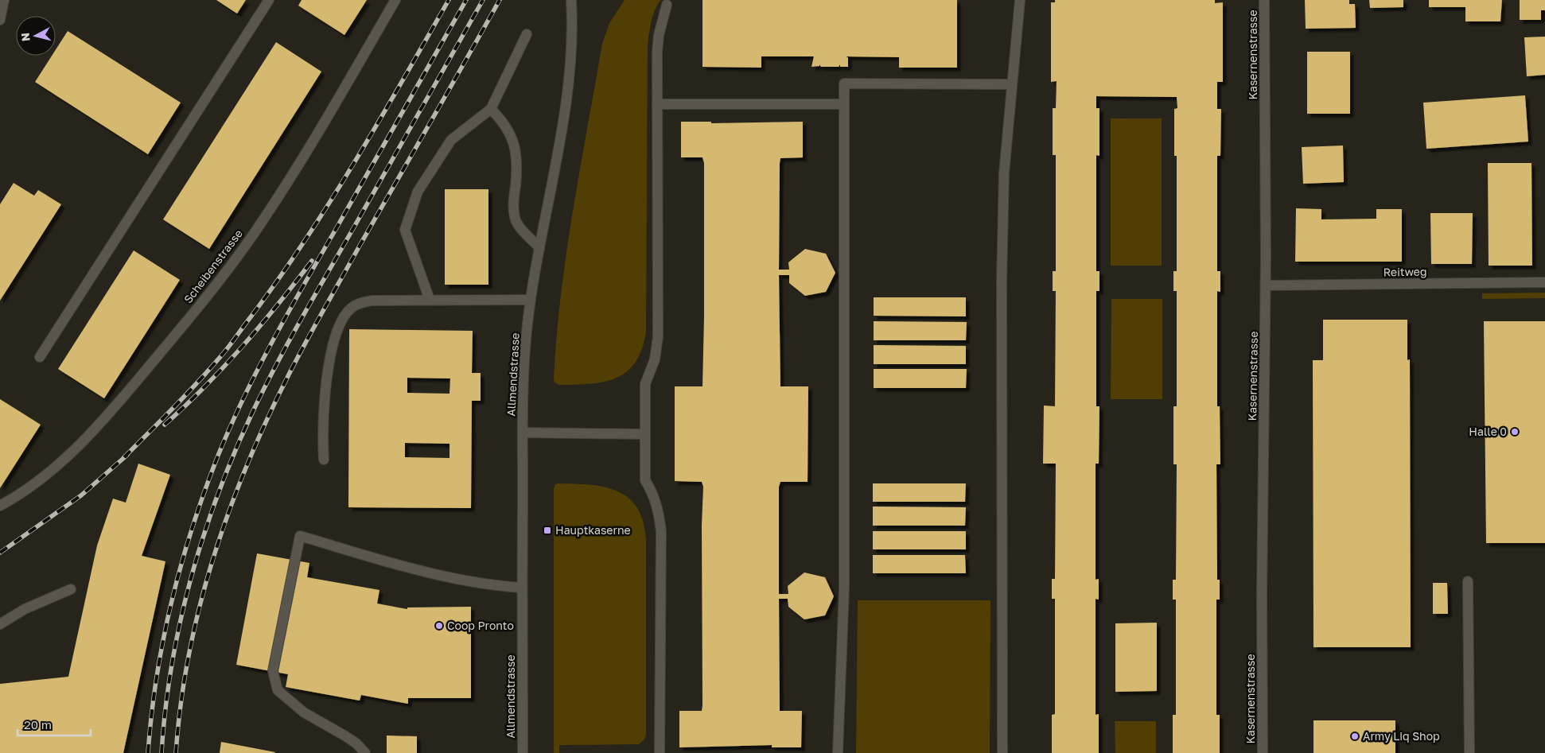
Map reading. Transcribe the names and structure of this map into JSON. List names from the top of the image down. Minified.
{"streets":{"street":["Kasernenstrasse","Scheibenstrasse","Reitweg","Allmendstrasse"]},"crossings":[["Kasernenstrasse","Reitweg"]],"places":{"other":["Halle 0","Coop Pronto","Army Liq Shop"],"transit":["Hauptkaserne"]},"scale_bar":"20 m","north":"left"}
